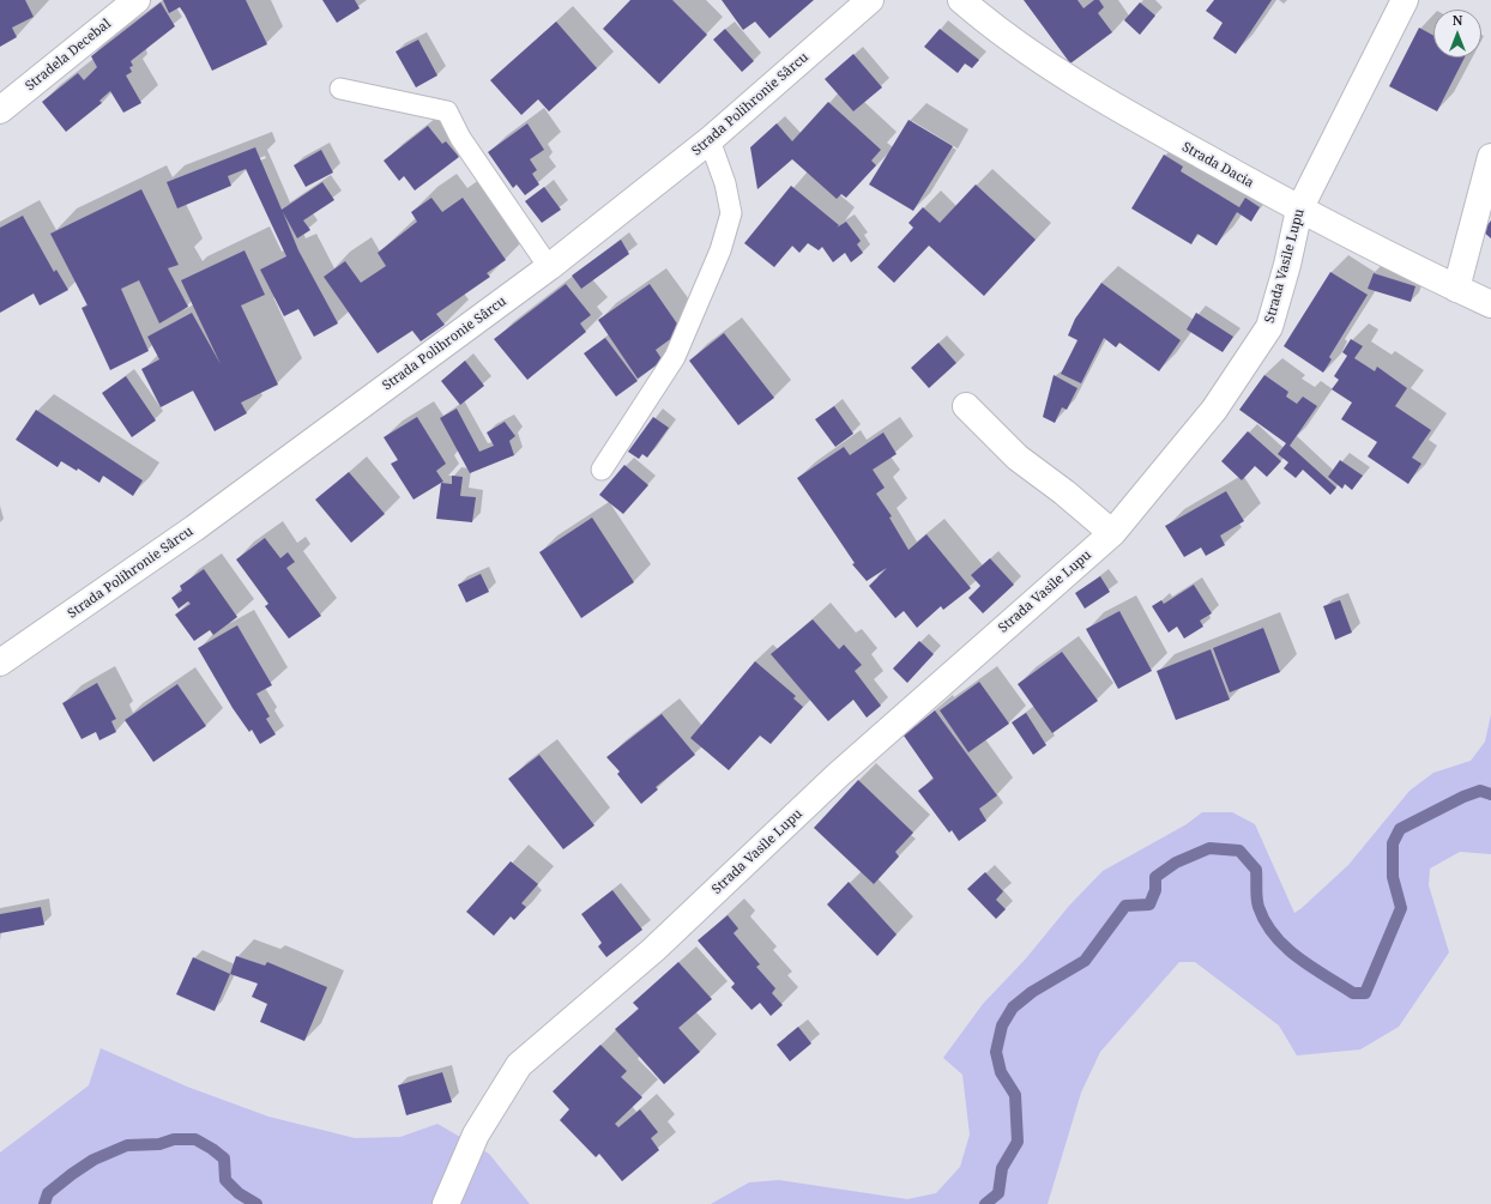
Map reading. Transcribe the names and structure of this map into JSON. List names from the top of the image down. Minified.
{"streets":{"street":["Stradela Decebal","Strada Polihronie Sârcu","Strada Dacia","Strada Vasile Lupu"]},"crossings":[["Strada Dacia","Strada Vasile Lupu"]],"north":"top"}
